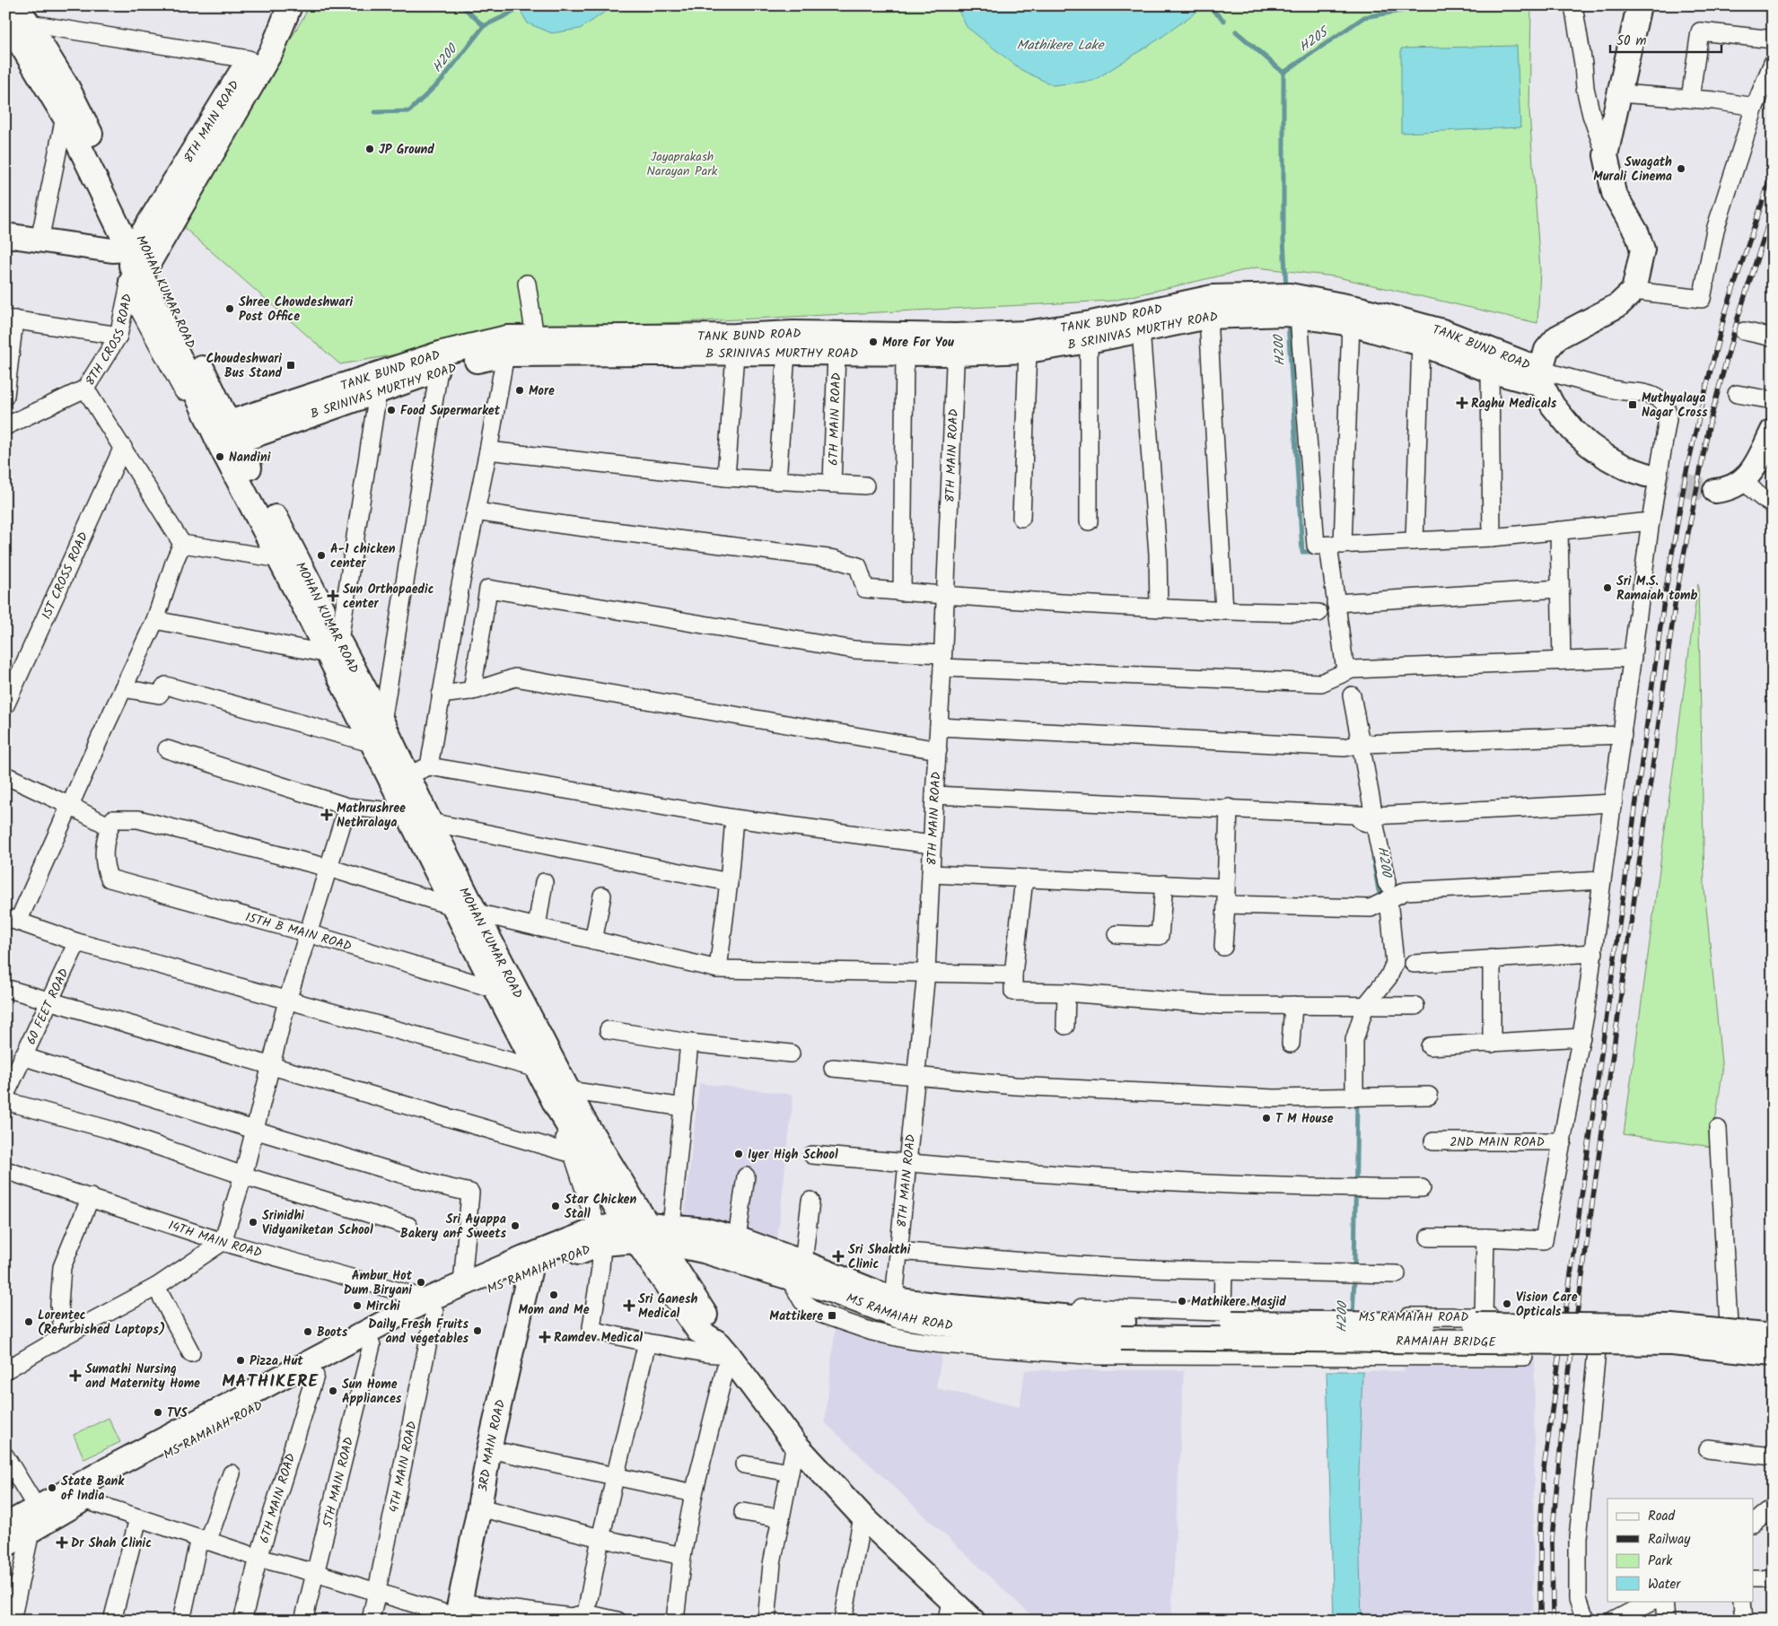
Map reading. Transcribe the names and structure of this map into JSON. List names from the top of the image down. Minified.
{"streets":{"street":["8TH MAIN ROAD","MOHAN KUMAR ROAD","TANK BUND ROAD","B SRINIVAS MURTHY ROAD","8TH CROSS ROAD","6TH MAIN ROAD","1ST CROSS ROAD","15TH B MAIN ROAD","60 FEET ROAD","2ND MAIN ROAD","14TH MAIN ROAD","MS RAMAIAH ROAD","RAMAIAH BRIDGE","3RD MAIN ROAD","4TH MAIN ROAD","5TH MAIN ROAD"]},"crossings":[["8TH MAIN ROAD","MOHAN KUMAR ROAD"],["8TH MAIN ROAD","TANK BUND ROAD"],["8TH MAIN ROAD","B SRINIVAS MURTHY ROAD"],["8TH MAIN ROAD","8TH CROSS ROAD"],["8TH MAIN ROAD","MS RAMAIAH ROAD"],["MOHAN KUMAR ROAD","TANK BUND ROAD"],["MOHAN KUMAR ROAD","B SRINIVAS MURTHY ROAD"],["MOHAN KUMAR ROAD","8TH CROSS ROAD"],["MOHAN KUMAR ROAD","MS RAMAIAH ROAD"],["TANK BUND ROAD","B SRINIVAS MURTHY ROAD"],["B SRINIVAS MURTHY ROAD","6TH MAIN ROAD"],["6TH MAIN ROAD","MS RAMAIAH ROAD"],["14TH MAIN ROAD","MS RAMAIAH ROAD"],["14TH MAIN ROAD","4TH MAIN ROAD"],["MS RAMAIAH ROAD","RAMAIAH BRIDGE"],["MS RAMAIAH ROAD","3RD MAIN ROAD"],["MS RAMAIAH ROAD","4TH MAIN ROAD"],["MS RAMAIAH ROAD","5TH MAIN ROAD"]],"districts":["MATHIKERE"],"water":["H205","Mathikere Lake","H200"],"parks":["Jayaprakash Narayan Park"],"places":{"other":["JP Ground","Swagath Murali Cinema","Shree Chowdeshwari Post Office","More For You","More","Food Supermarket","Nandini","A-1 chicken center","Sri M.S. Ramaiah tomb","T M House","Iyer High School","Star Chicken Stall","Srinidhi Vidyaniketan School","Sri Ayappa Bakery anf Sweets","Ambur Hot Dum Biryani","Mom and Me","Mathikere Masjid","Vision Care Opticals","Mirchi","Lorentec (Refurbished Laptops)","Daily Fresh Fruits and vegetables","Boots","Pizza Hut","Sun Home Appliances","TVS","State Bank of India"],"transit":["Choudeshwari Bus Stand","Muthyalaya Nagar Cross","Mattikere"],"health":["Raghu Medicals","Sun Orthopaedic center","Mathrushree Nethralaya","Sri Shakthi Clinic","Sri Ganesh Medical","Ramdev Medical","Sumathi Nursing and Maternity Home","Dr Shah Clinic"]},"legend":["Road","Railway","Park","Water"],"scale_bar":"50 m"}
